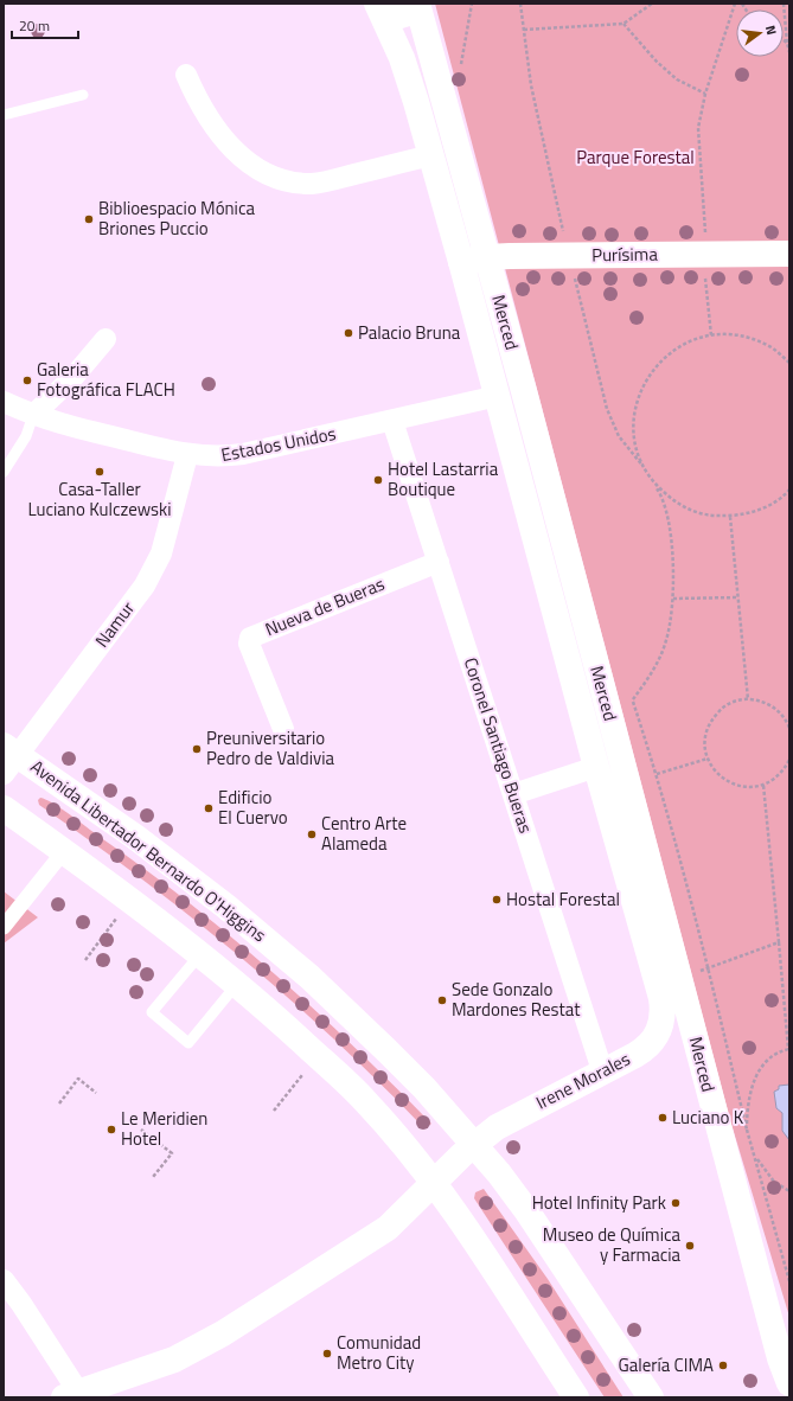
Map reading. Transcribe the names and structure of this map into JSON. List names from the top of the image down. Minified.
{"streets":{"main road":["Purísima","Merced","Avenida Libertador Bernardo O'Higgins","Irene Morales"],"street":["Estados Unidos","Nueva de Bueras","Namur","Coronel Santiago Bueras"]},"crossings":[["Purísima","Merced"],["Merced","Estados Unidos"],["Merced","Irene Morales"],["Estados Unidos","Namur"],["Estados Unidos","Coronel Santiago Bueras"],["Nueva de Bueras","Coronel Santiago Bueras"],["Namur","Avenida Libertador Bernardo O'Higgins"],["Coronel Santiago Bueras","Irene Morales"],["Avenida Libertador Bernardo O'Higgins","Irene Morales"]],"parks":["Parque Forestal"],"places":["Biblioespacio Mónica Briones Puccio","Palacio Bruna","Galeria Fotográfica FLACH","Casa-Taller Luciano Kulczewski","Hotel Lastarria Boutique","Preuniversitario Pedro de Valdivia","Edificio El Cuervo","Centro Arte Alameda","Hostal Forestal","Sede Gonzalo Mardones Restat","Luciano K","Le Meridien Hotel","Hotel Infinity Park","Museo de Química y Farmacia","Comunidad Metro City","Galería CIMA"],"scale_bar":"20 m","north":"right"}
